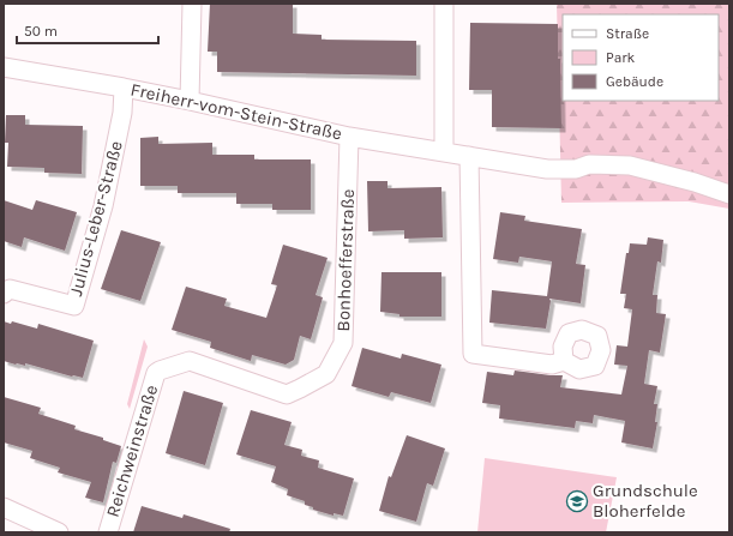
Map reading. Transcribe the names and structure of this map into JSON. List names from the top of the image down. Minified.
{"streets":{"street":["Freiherr-vom-Stein-Straße","Julius-Leber-Straße","Bonhoefferstraße","Reichweinstraße"]},"crossings":[["Freiherr-vom-Stein-Straße","Julius-Leber-Straße"],["Freiherr-vom-Stein-Straße","Bonhoefferstraße"],["Bonhoefferstraße","Reichweinstraße"]],"places":{"school or university":["Grundschule Bloherfelde"]},"legend":["Straße","Park","Gebäude"],"scale_bar":"50 m"}
